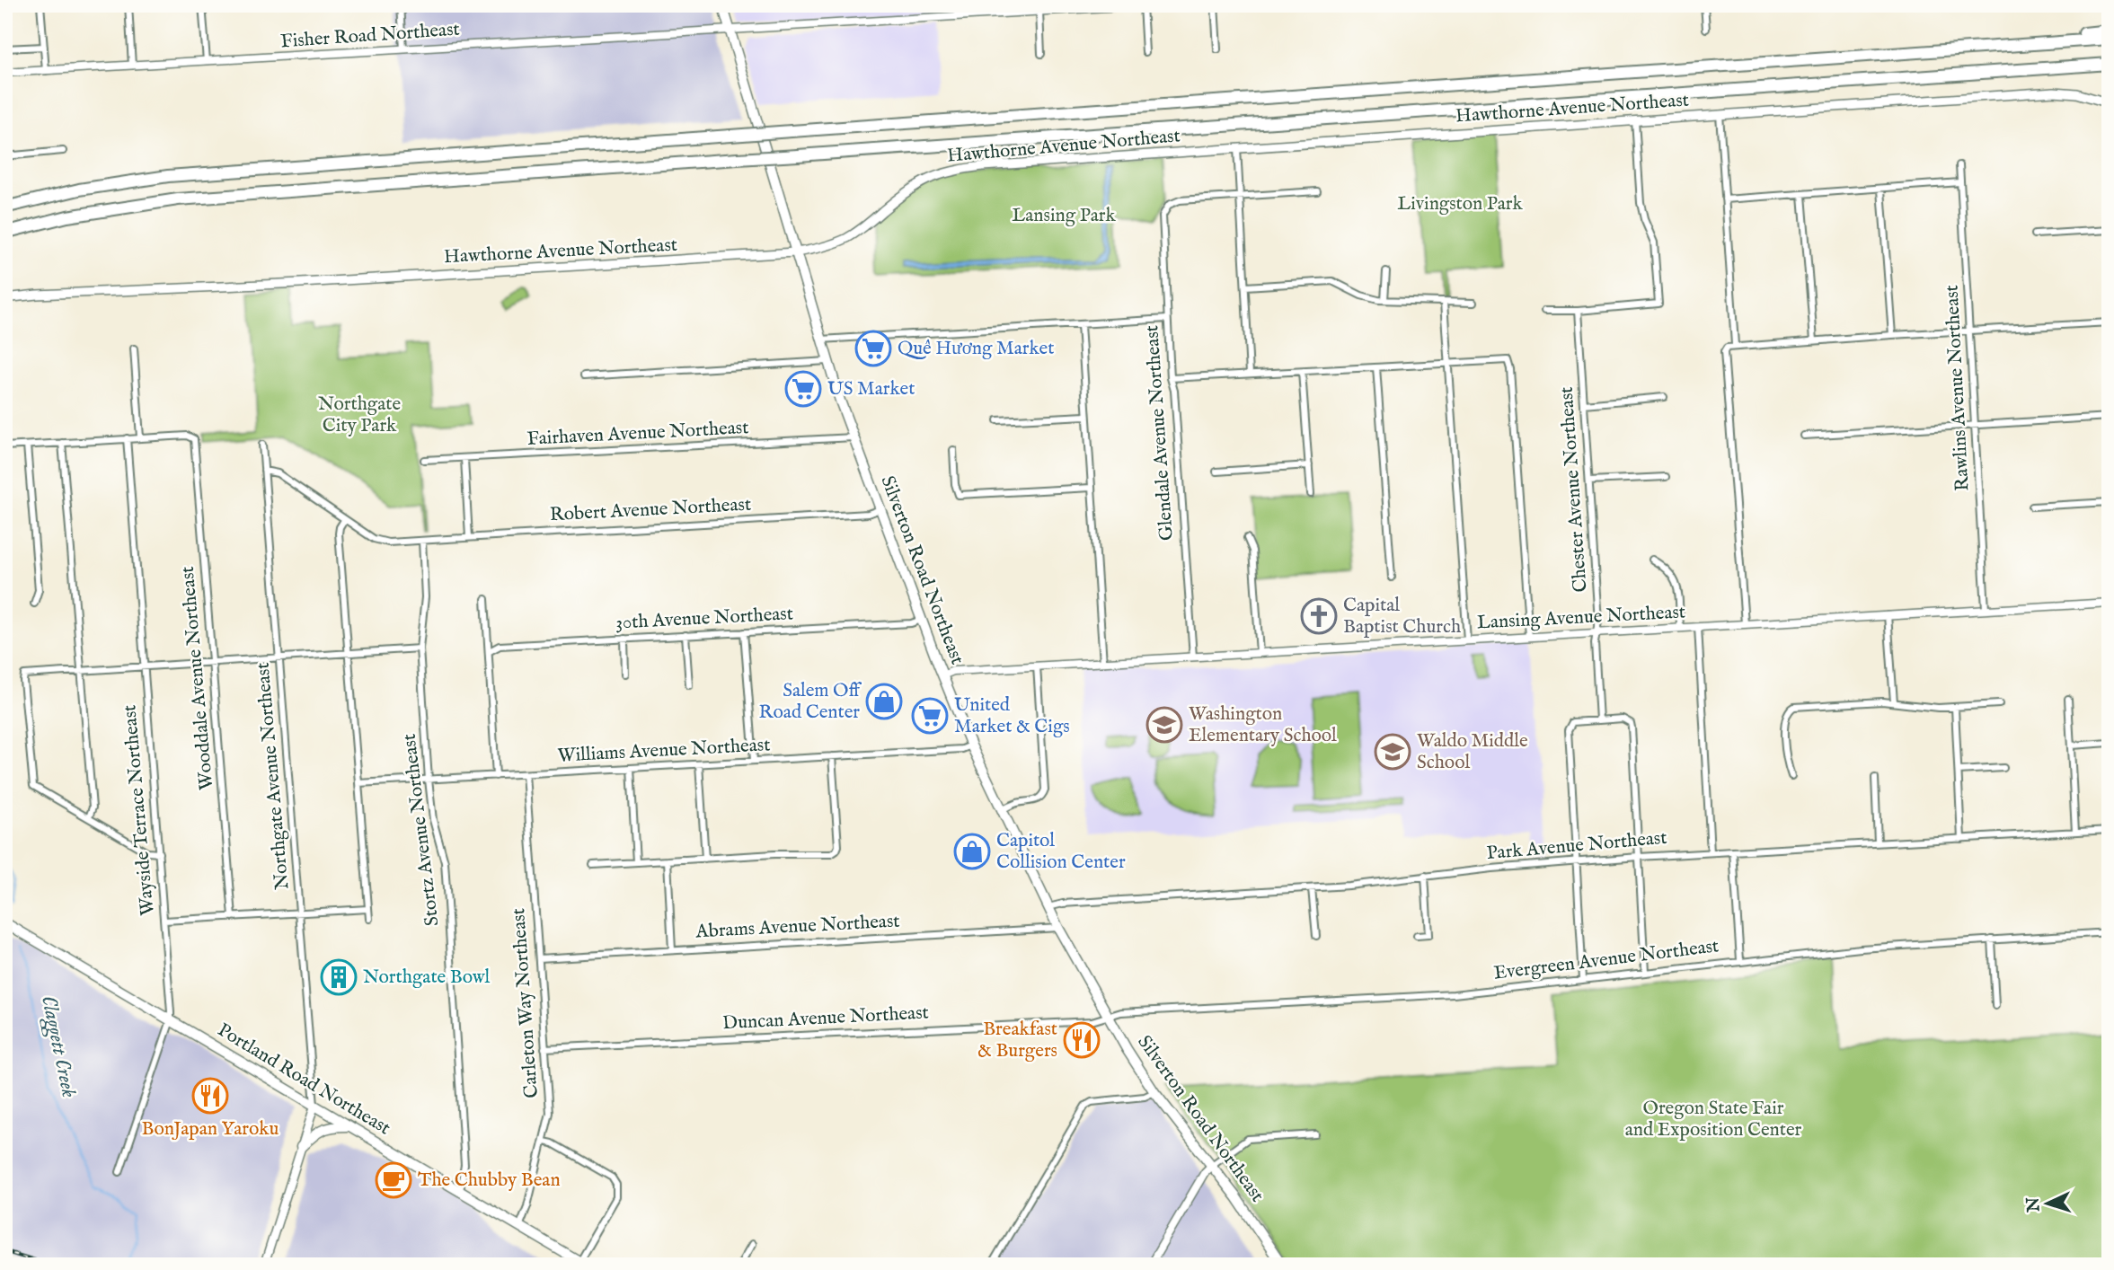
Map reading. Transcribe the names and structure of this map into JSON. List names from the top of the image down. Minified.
{"streets":{"main road":["Hawthorne Avenue Northeast","Silverton Road Northeast","Portland Road Northeast"],"street":["Fisher Road Northeast","Rawlins Avenue Northeast","Glendale Avenue Northeast","Fairhaven Avenue Northeast","Chester Avenue Northeast","Robert Avenue Northeast","Lansing Avenue Northeast","30th Avenue Northeast","Wooddale Avenue Northeast","Williams Avenue Northeast","Northgate Avenue Northeast","Wayside Terrace Northeast","Stortz Avenue Northeast","Park Avenue Northeast","Abrams Avenue Northeast","Evergreen Avenue Northeast","Carleton Way Northeast","Duncan Avenue Northeast"]},"crossings":[["Fisher Road Northeast","Silverton Road Northeast"],["Hawthorne Avenue Northeast","Silverton Road Northeast"],["Rawlins Avenue Northeast","Lansing Avenue Northeast"],["Glendale Avenue Northeast","Lansing Avenue Northeast"],["Fairhaven Avenue Northeast","Silverton Road Northeast"],["Chester Avenue Northeast","Lansing Avenue Northeast"],["Robert Avenue Northeast","Silverton Road Northeast"],["Robert Avenue Northeast","Northgate Avenue Northeast"],["Robert Avenue Northeast","Stortz Avenue Northeast"],["Silverton Road Northeast","Lansing Avenue Northeast"],["Silverton Road Northeast","30th Avenue Northeast"],["Silverton Road Northeast","Williams Avenue Northeast"],["Silverton Road Northeast","Park Avenue Northeast"],["Silverton Road Northeast","Abrams Avenue Northeast"],["Silverton Road Northeast","Evergreen Avenue Northeast"],["Silverton Road Northeast","Duncan Avenue Northeast"],["Williams Avenue Northeast","Stortz Avenue Northeast"],["Williams Avenue Northeast","Carleton Way Northeast"],["Northgate Avenue Northeast","Portland Road Northeast"],["Wayside Terrace Northeast","Portland Road Northeast"],["Stortz Avenue Northeast","Portland Road Northeast"],["Abrams Avenue Northeast","Carleton Way Northeast"],["Evergreen Avenue Northeast","Duncan Avenue Northeast"],["Carleton Way Northeast","Duncan Avenue Northeast"],["Carleton Way Northeast","Portland Road Northeast"]],"water":["Claggett Creek"],"parks":["Livingston Park","Lansing Park","Northgate City Park","Oregon State Fair and Exposition Center"],"places":{"supermarket":["Quê Hương Market","US Market","United Market & Cigs"],"church":["Capital Baptist Church"],"shop":["Salem Off Road Center","Capitol Collision Center"],"school or university":["Washington Elementary School","Waldo Middle School"],"building":["Northgate Bowl"],"restaurant":["Breakfast & Burgers","BonJapan Yaroku"],"cafe":["The Chubby Bean"]},"north":"left"}
